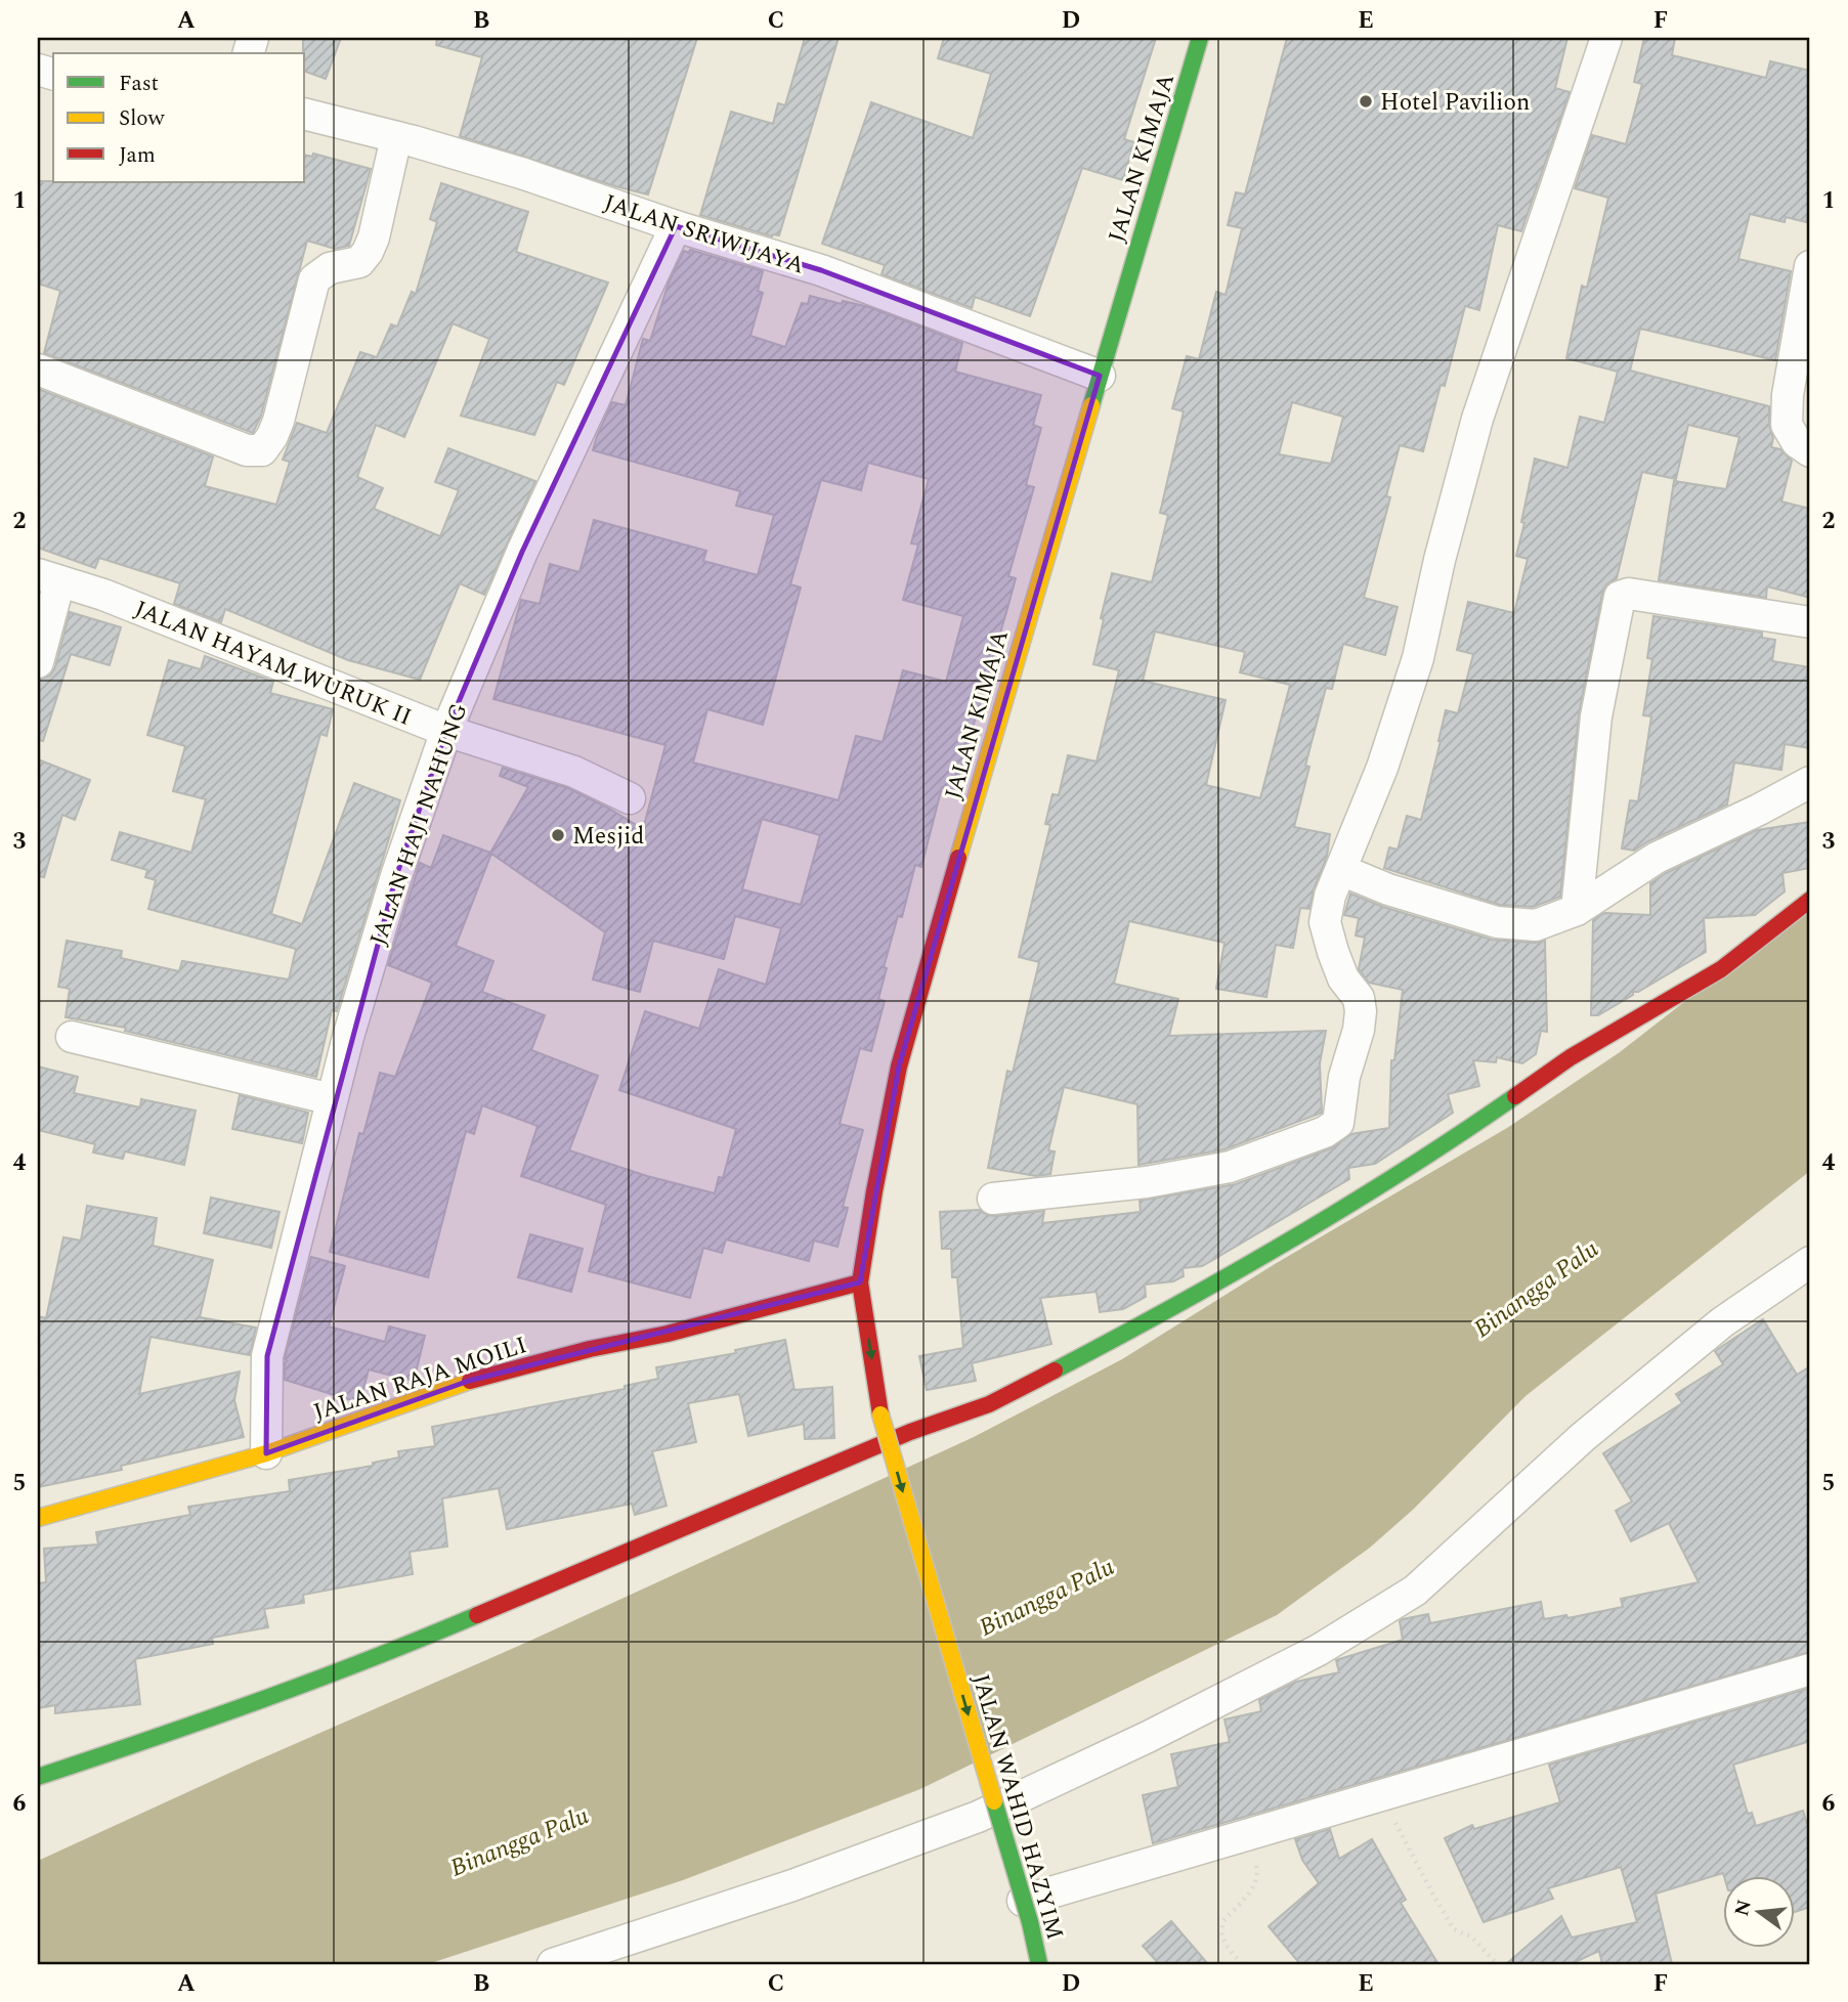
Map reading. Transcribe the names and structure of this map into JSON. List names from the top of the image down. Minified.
{"streets":{"street":["JALAN KIMAJA","JALAN SRIWIJAYA","JALAN HAYAM WURUK II","JALAN HAJI NAHUNG","JALAN RAJA MOILI","JALAN WAHID HAZYIM"]},"crossings":[["JALAN KIMAJA","JALAN SRIWIJAYA"],["JALAN KIMAJA","JALAN RAJA MOILI"],["JALAN KIMAJA","JALAN WAHID HAZYIM"],["JALAN SRIWIJAYA","JALAN HAJI NAHUNG"],["JALAN HAYAM WURUK II","JALAN HAJI NAHUNG"],["JALAN HAJI NAHUNG","JALAN RAJA MOILI"]],"one_way":["JALAN WAHID HAZYIM"],"water":["Binangga Palu"],"places":["Hotel Pavilion","Mesjid"],"legend":["Fast","Slow","Jam"],"north":"left","grid":{"columns":["A","B","C","D","E","F"],"rows":["1","2","3","4","5","6"]}}
